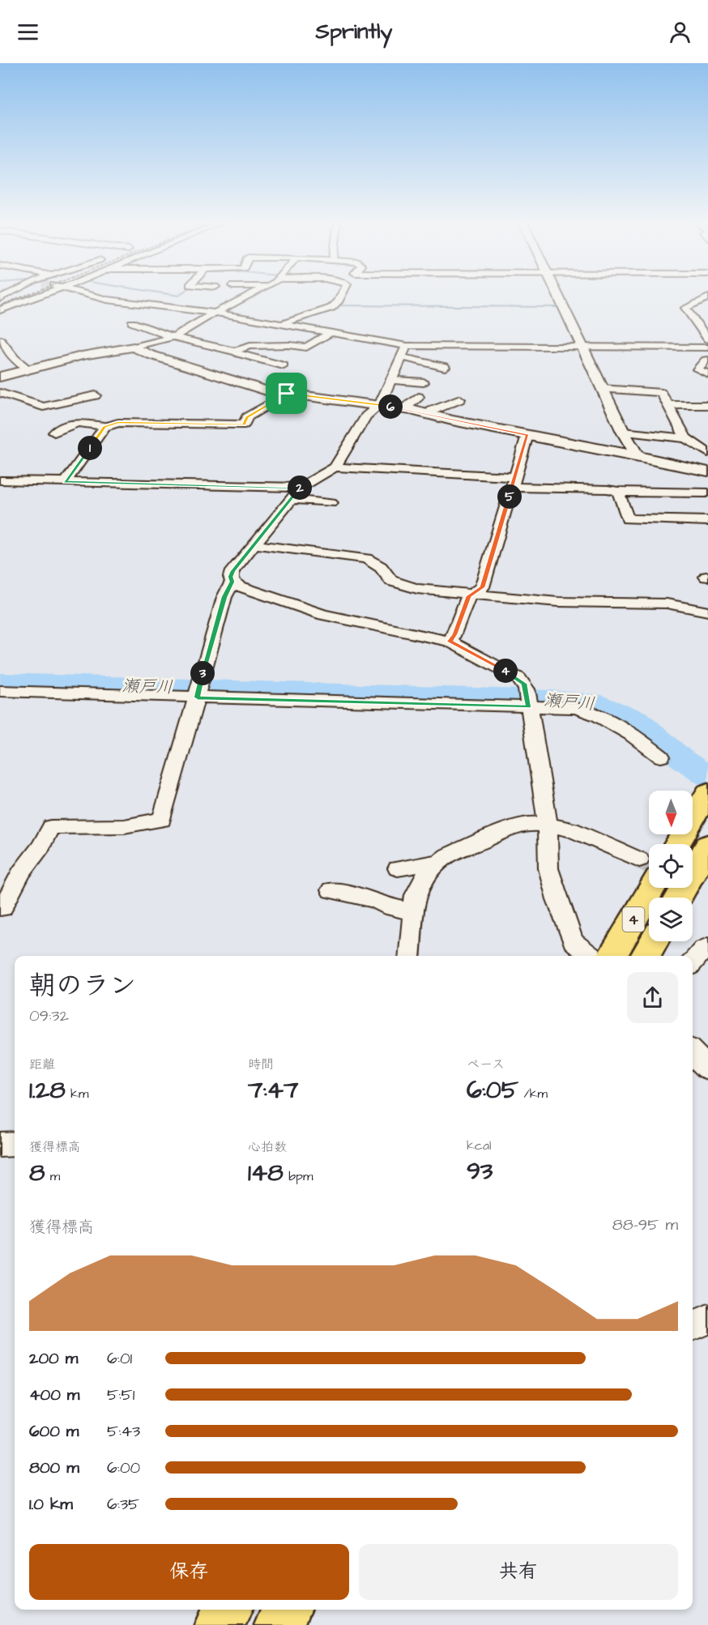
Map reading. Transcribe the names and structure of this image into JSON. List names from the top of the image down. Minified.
{"streets":{"highway":["4"]},"water":["瀬戸川"],"north":"bottom","page":{"header":"Sprintly","pins":["6","1","2","5","4","3"],"heading":["朝のラン","09:32"],"stats":[["距離","1.28 km"],["時間","7:47"],["ペース","6:05 /km"],["獲得標高","8 m"],["心拍数","148 bpm"],["kcal","93"]],"chart":["獲得標高","88–95 m"],"list":[{"name":"200 m","note":"6:01"},{"name":"400 m","note":"5:51"},{"name":"600 m","note":"5:43"},{"name":"800 m","note":"6:00"},{"name":"1.0 km","note":"6:35"}],"buttons":["保存","共有"]}}
